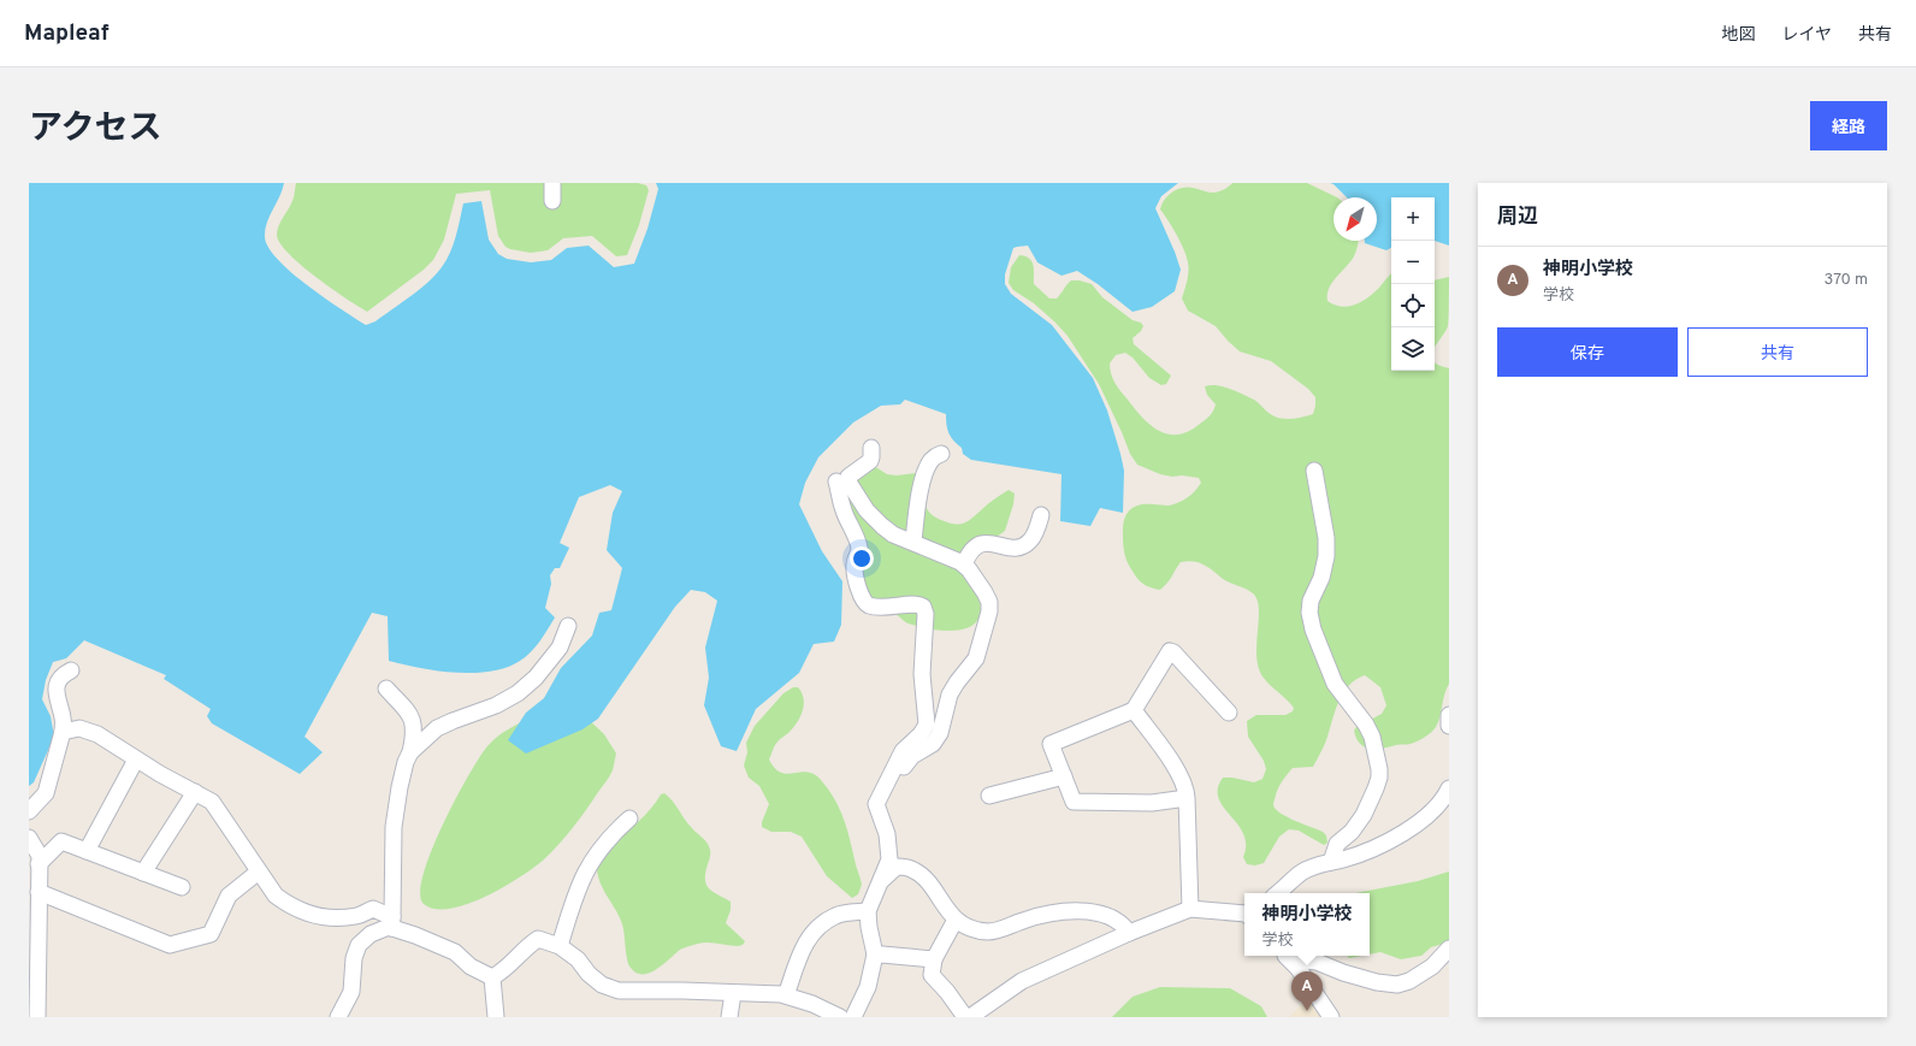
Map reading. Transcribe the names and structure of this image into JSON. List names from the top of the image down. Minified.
{"north":"bottom left","page":{"header":"Mapleaf","nav":["地図","レイヤ","共有"],"title":"アクセス","buttons":["経路",["保存","共有"]],"heading":"周辺","map_buttons":["+","−"],"list":[{"mark":"A","name":"神明小学校","note":"学校","value":"370 m"}],"popup":["神明小学校","学校"],"pins":"A"}}
